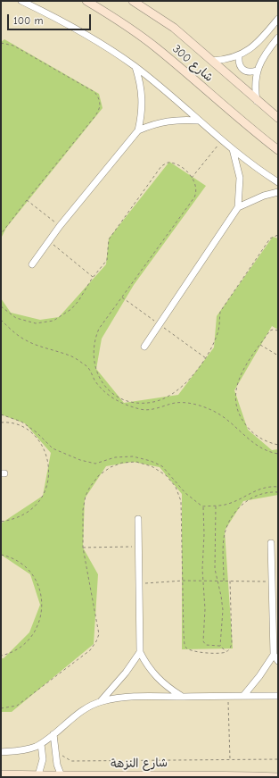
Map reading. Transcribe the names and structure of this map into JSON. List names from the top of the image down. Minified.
{"streets":{"street":["شارع 300","شارع النزهة"]},"scale_bar":"100 m"}
